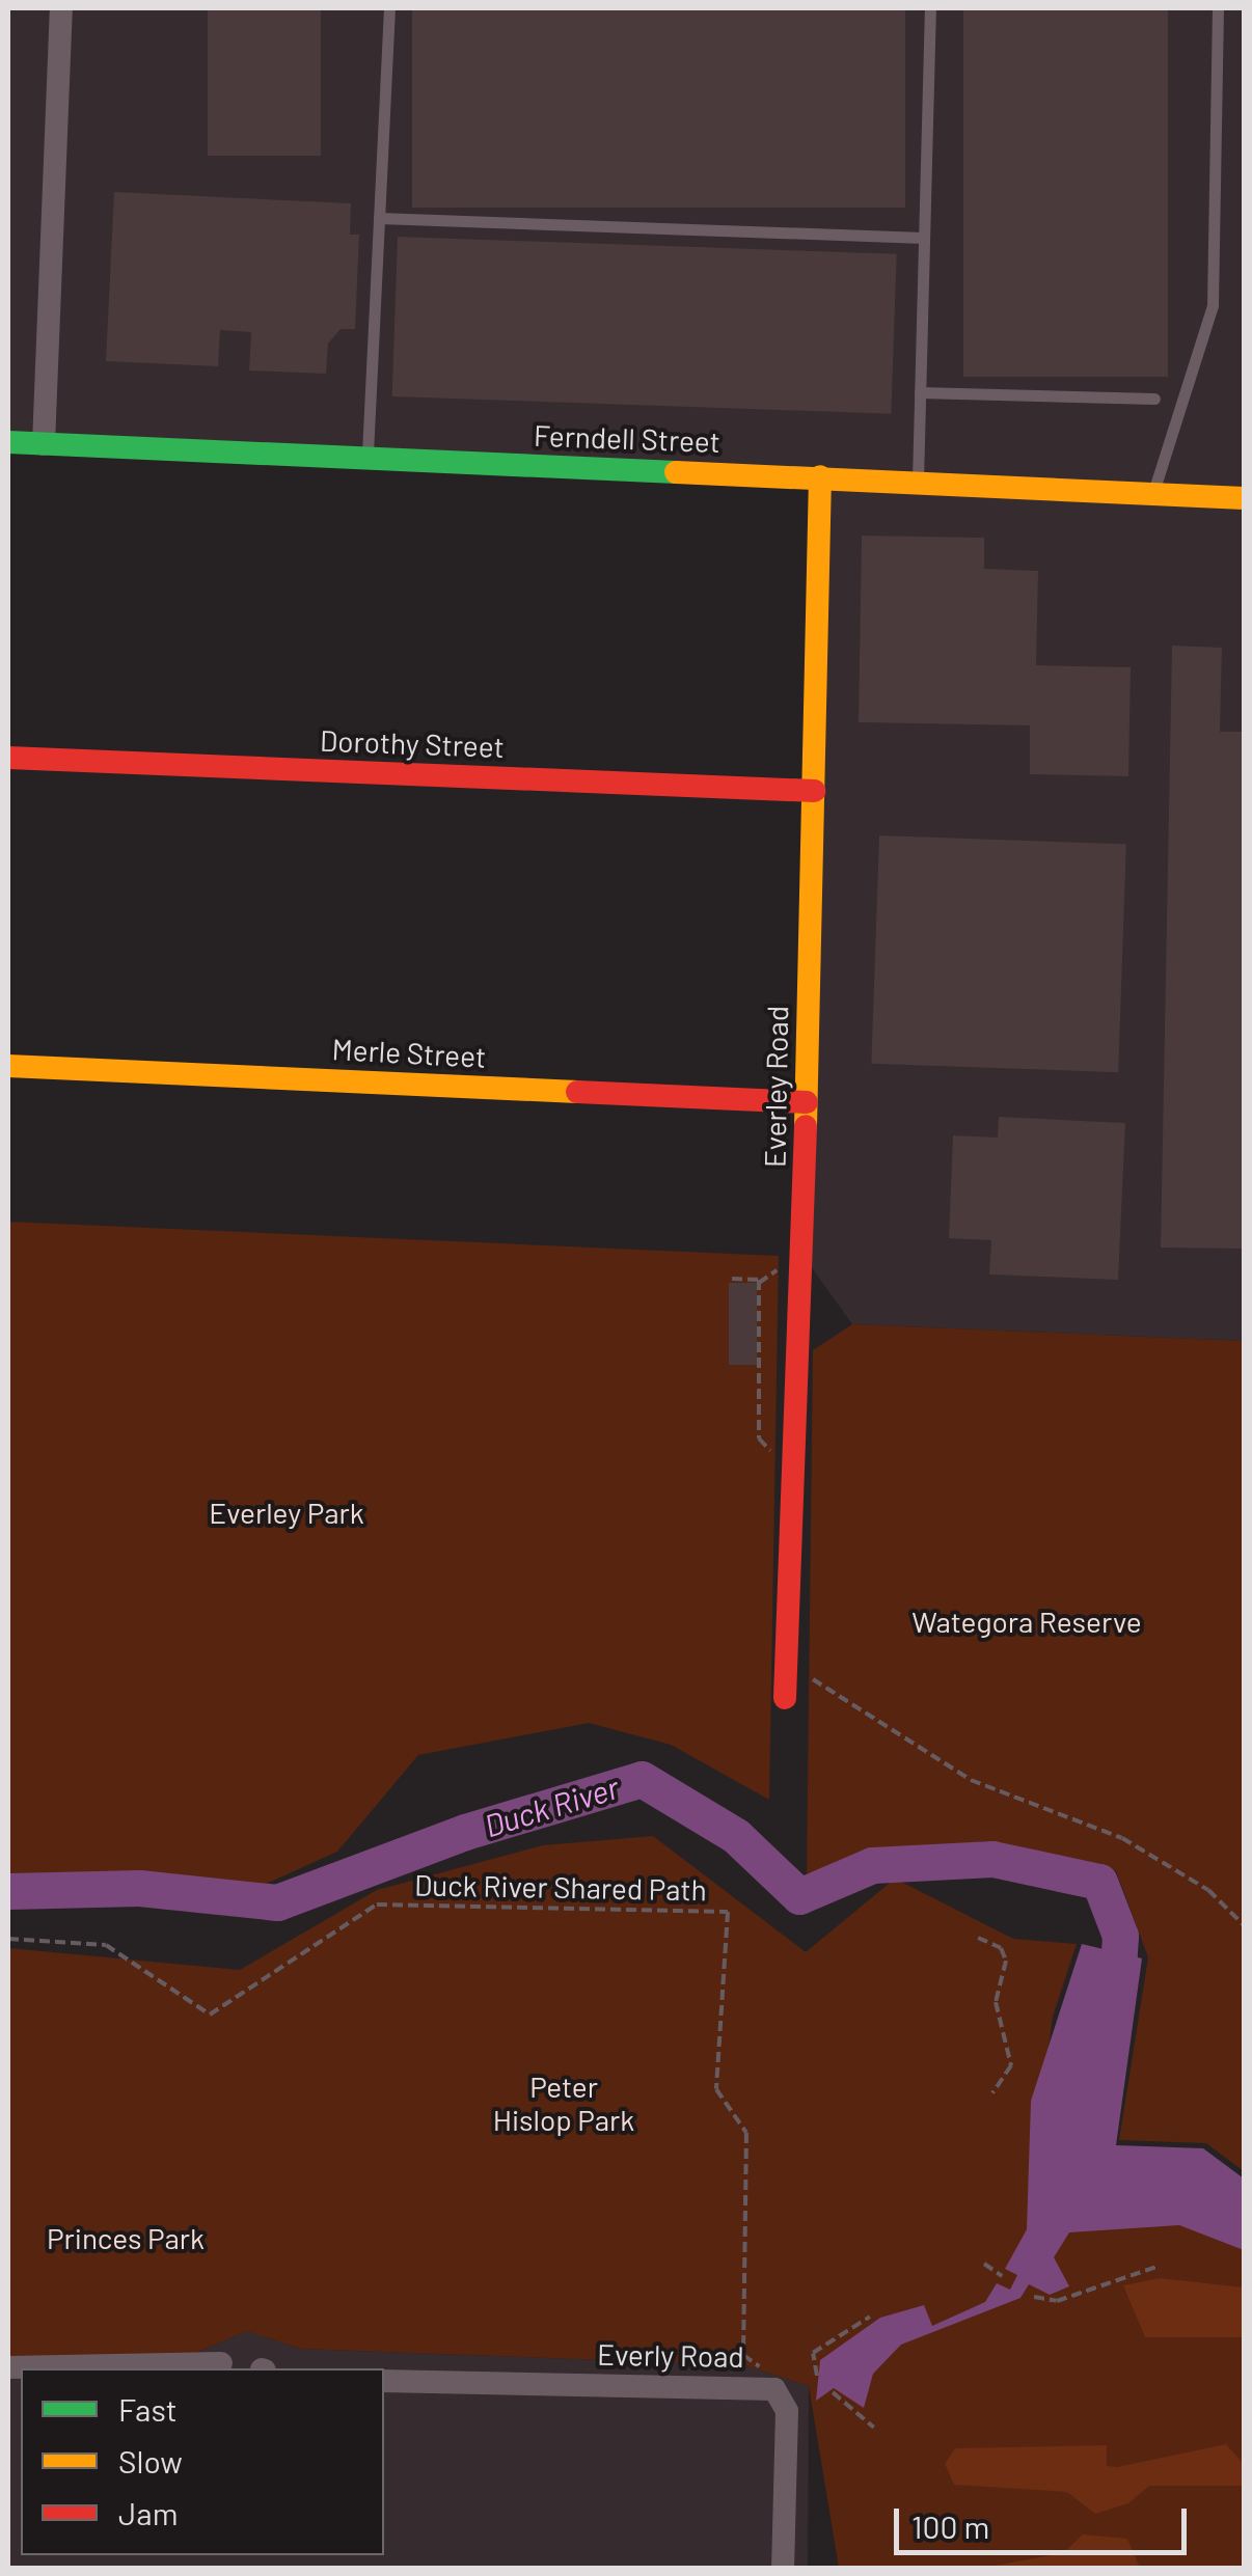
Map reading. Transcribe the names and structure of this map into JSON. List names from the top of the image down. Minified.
{"streets":{"street":["Ferndell Street","Dorothy Street","Merle Street","Everley Road","Everly Road"],"path":["Duck River Shared Path"]},"crossings":[["Ferndell Street","Everley Road"],["Dorothy Street","Everley Road"],["Merle Street","Everley Road"],["Duck River Shared Path","Everly Road"]],"water":["Duck River"],"parks":["Everley Park","Wategora Reserve","Peter Hislop Park","Princes Park"],"legend":["Fast","Slow","Jam"],"scale_bar":"100 m"}
